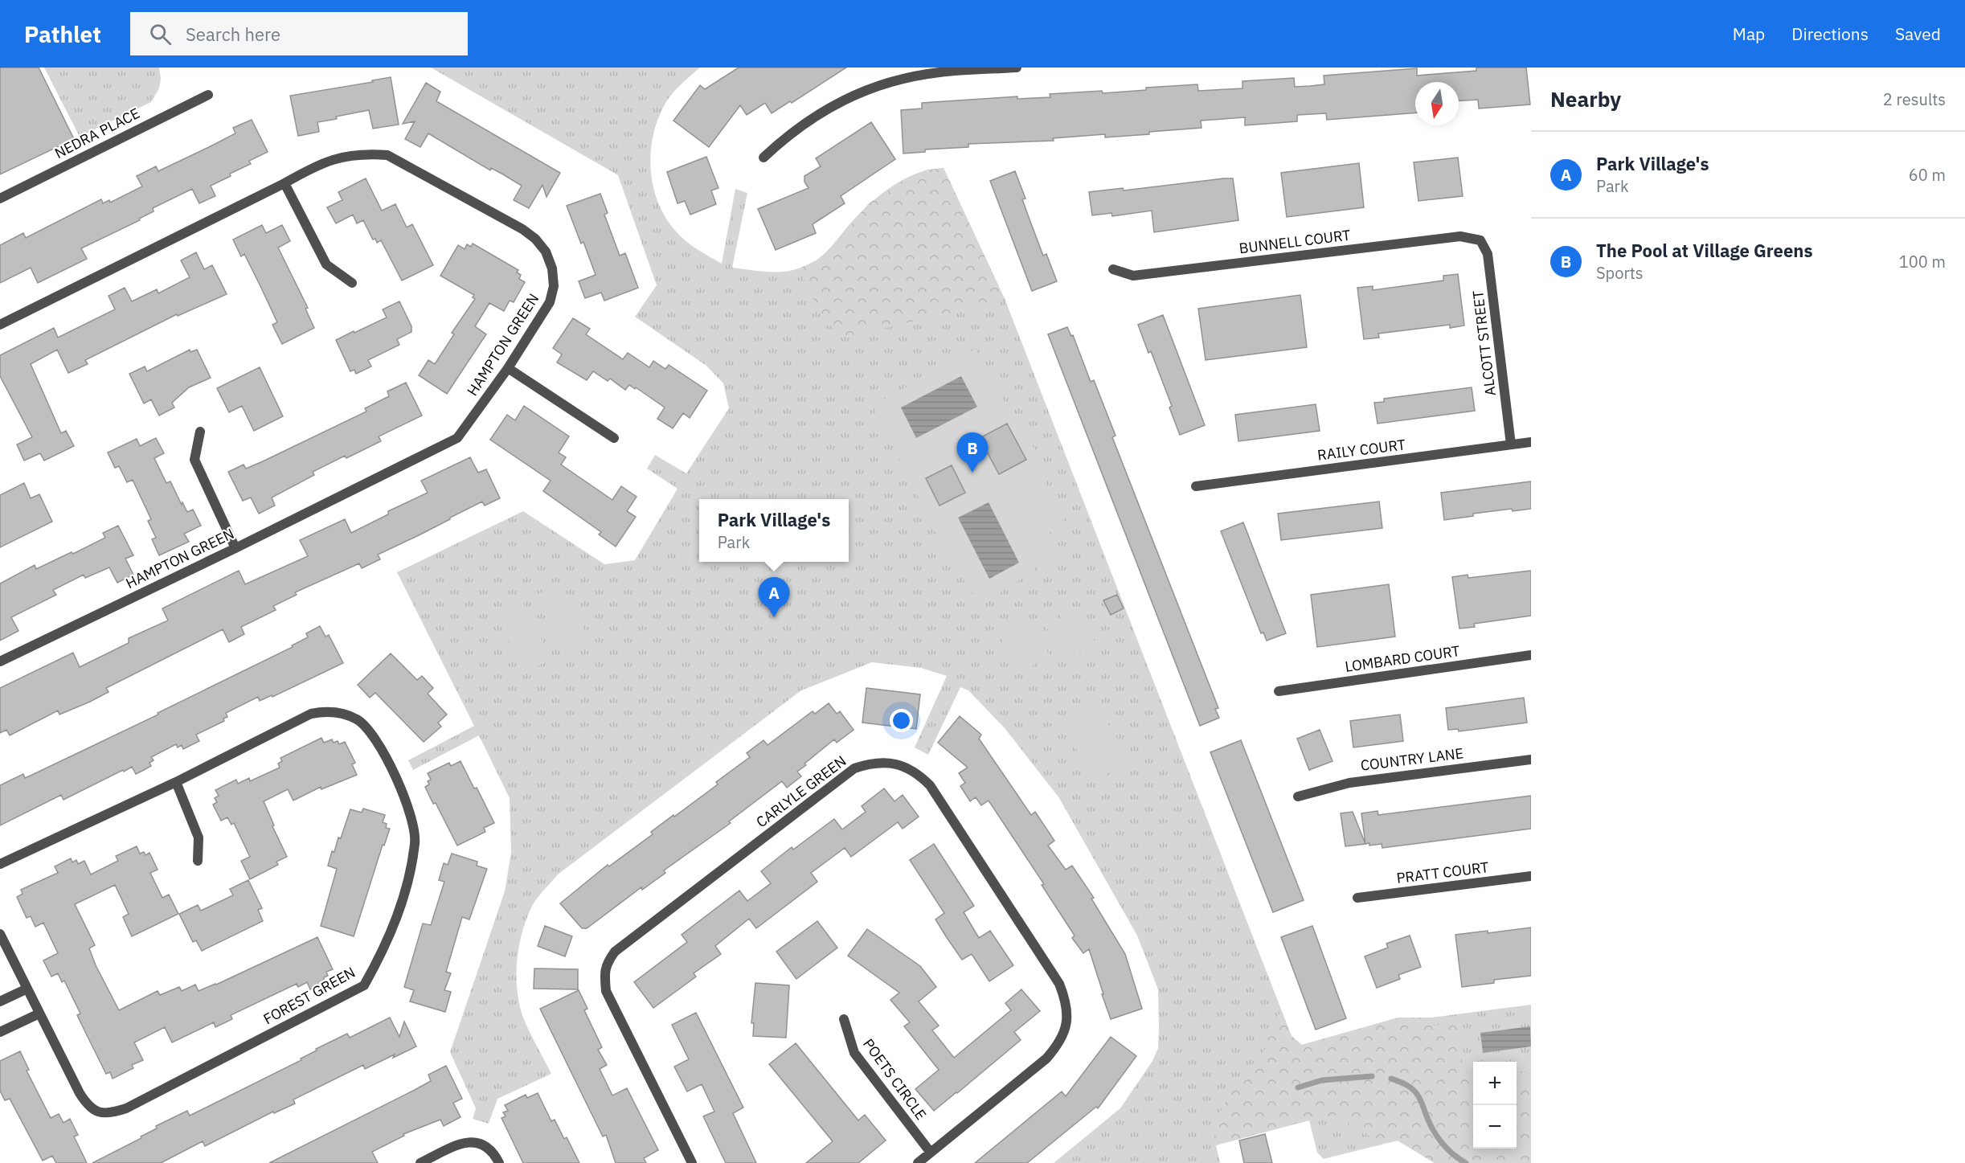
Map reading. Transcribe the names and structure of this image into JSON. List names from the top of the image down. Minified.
{"streets":{"street":["NEDRA PLACE","BUNNELL COURT","ALCOTT STREET","HAMPTON GREEN","RAILY COURT","LOMBARD COURT","COUNTRY LANE","CARLYLE GREEN","PRATT COURT","FOREST GREEN","POETS CIRCLE"]},"crossings":[["BUNNELL COURT","ALCOTT STREET"],["ALCOTT STREET","RAILY COURT"],["CARLYLE GREEN","POETS CIRCLE"]],"north":"bottom","page":{"header":"Pathlet","search":"Search here","nav":["Map","Directions","Saved"],"heading":["Nearby","2 results"],"list":[{"mark":"A","name":"Park Village's","note":"Park","value":"60 m"},{"mark":"B","name":"The Pool at Village Greens","note":"Sports","value":"100 m"}],"pins":["B","A"],"popup":["Park Village's","Park"],"map_buttons":["+","−"]}}
